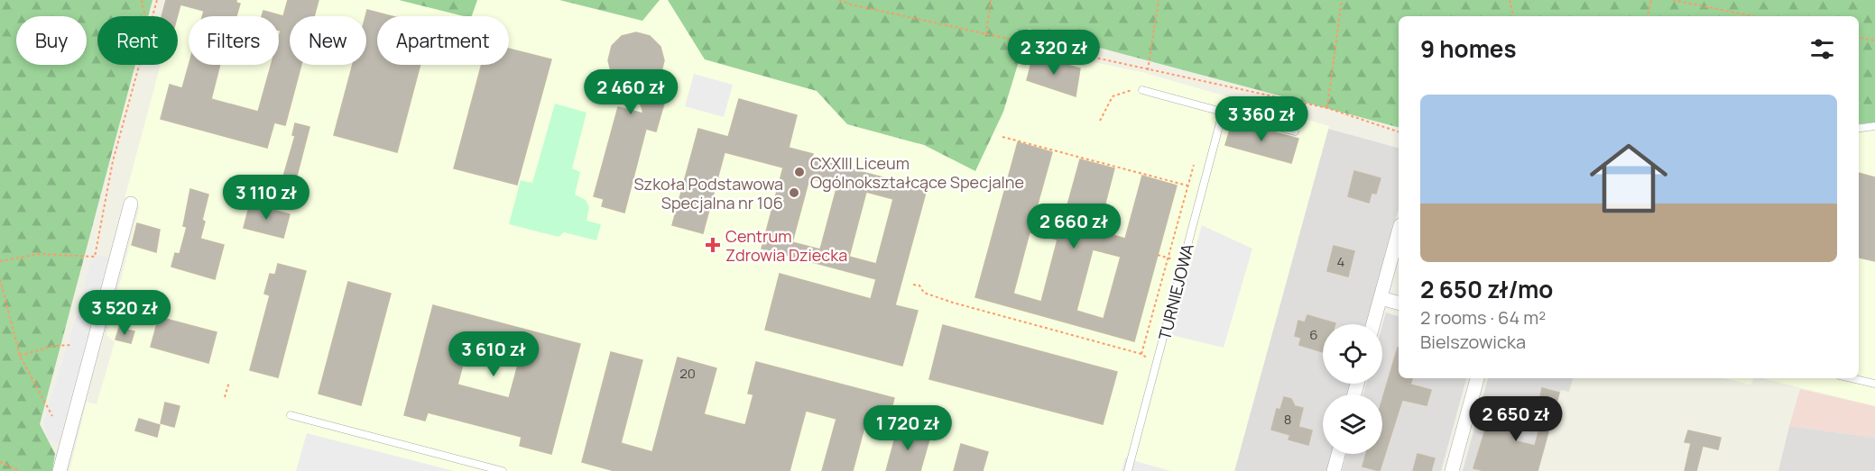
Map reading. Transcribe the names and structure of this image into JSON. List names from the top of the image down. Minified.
{"streets":{"lane":["TURNIEJOWA"]},"places":{"other":["CXXIII Liceum Ogólnokształcące Specjalne","Szkoła Podstawowa Specjalna nr 106"],"health":["Centrum Zdrowia Dziecka"]},"house_numbers":["4","6","20","8"],"page":{"chip":["Buy","Rent","Filters","New","Apartment"],"heading":"9 homes","price":["2 320 zł","2 460 zł","3 360 zł","3 110 zł","2 660 zł","3 520 zł","3 610 zł","2 650 zł","1 720 zł"],"list":[{"name":"2 650 zł/mo","note":"2 rooms · 64 m² · Bielszowicka"}]}}
